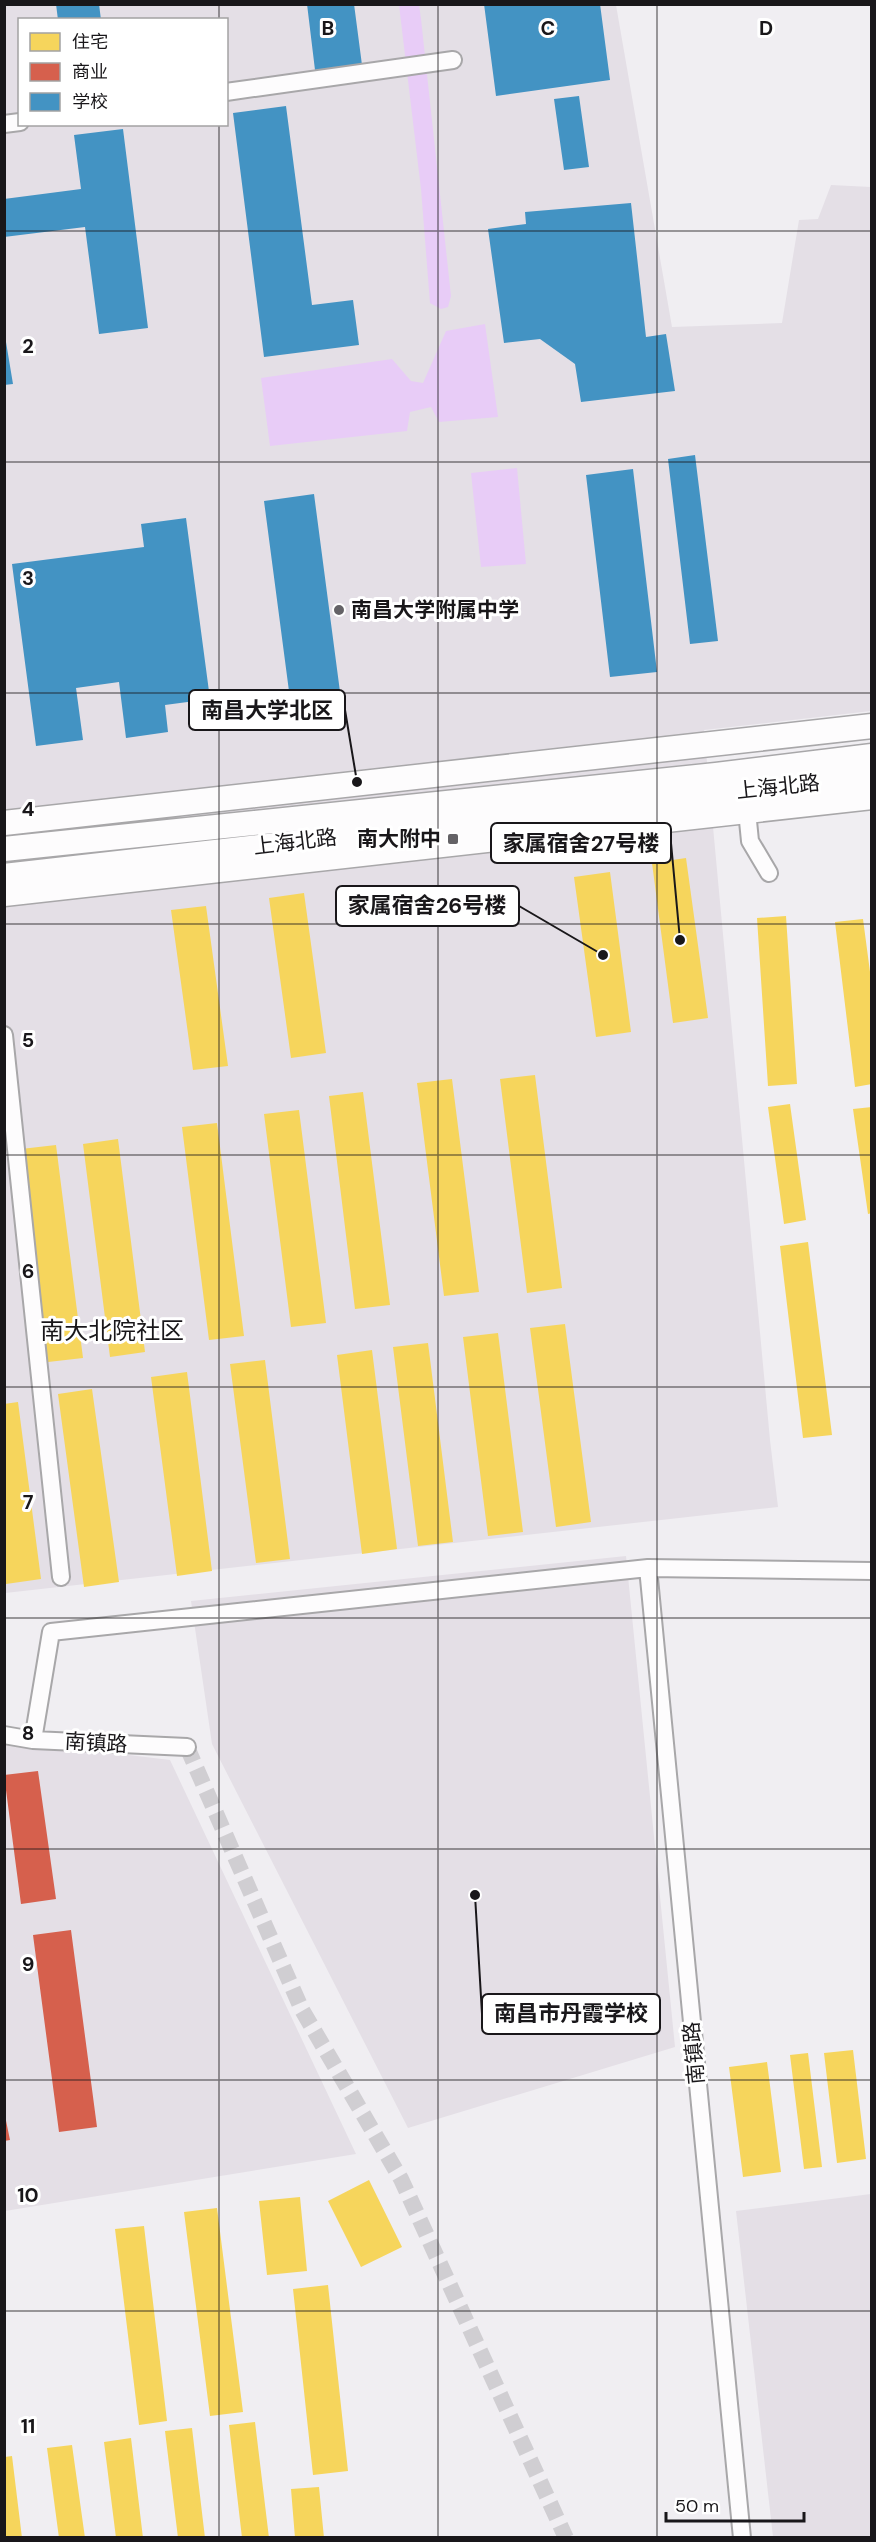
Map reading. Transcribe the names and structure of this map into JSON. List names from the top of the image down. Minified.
{"streets":{"street":["上海北路","南镇路"]},"districts":["南大北院社区"],"places":{"other":["南昌大学附属中学","南昌大学北区","家属宿舍27号楼","家属宿舍26号楼","南昌市丹霞学校"],"transit":["南大附中"]},"legend":["住宅","商业","学校"],"scale_bar":"50 m","grid":{"columns":["B","C","D"],"rows":["2","3","4","5","6","7","8","9","10","11"]}}
